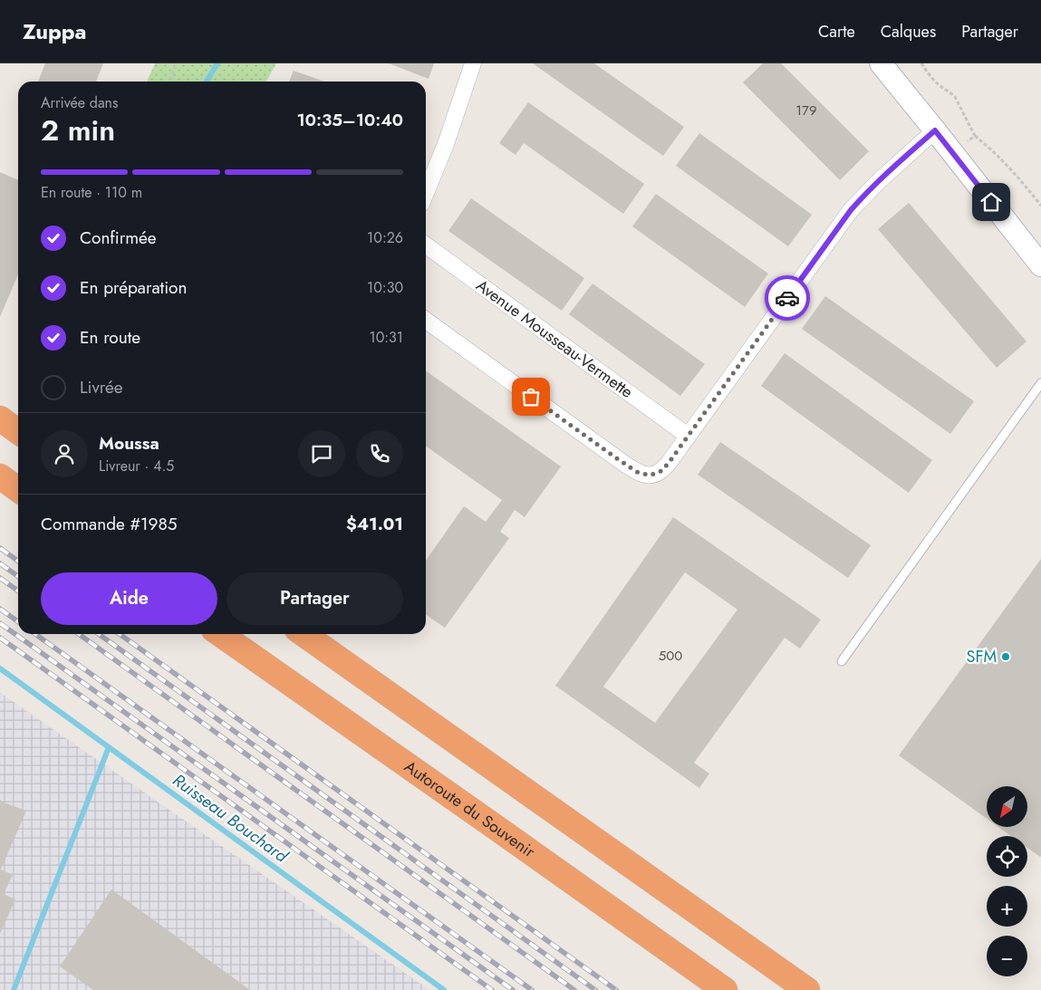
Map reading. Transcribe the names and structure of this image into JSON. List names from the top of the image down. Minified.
{"streets":{"highway":["Autoroute du Souvenir"],"street":["Avenue Mousseau-Vermette"]},"water":["Ruisseau Bouchard"],"places":["SFM"],"house_numbers":["179","500"],"north":"bottom left","page":{"header":"Zuppa","nav":["Carte","Calques","Partager"],"heading":["2 min","Arrivée dans","10:35–10:40"],"panel":["Moussa","Livreur · 4.5","Commande #1985","$41.01"],"bar":"En route · 110 m","list":[["Confirmée","10:26"],["En préparation","10:30"],["En route","10:31"],"Livrée"],"buttons":["Aide","Partager"],"map_buttons":["+","−"]}}
